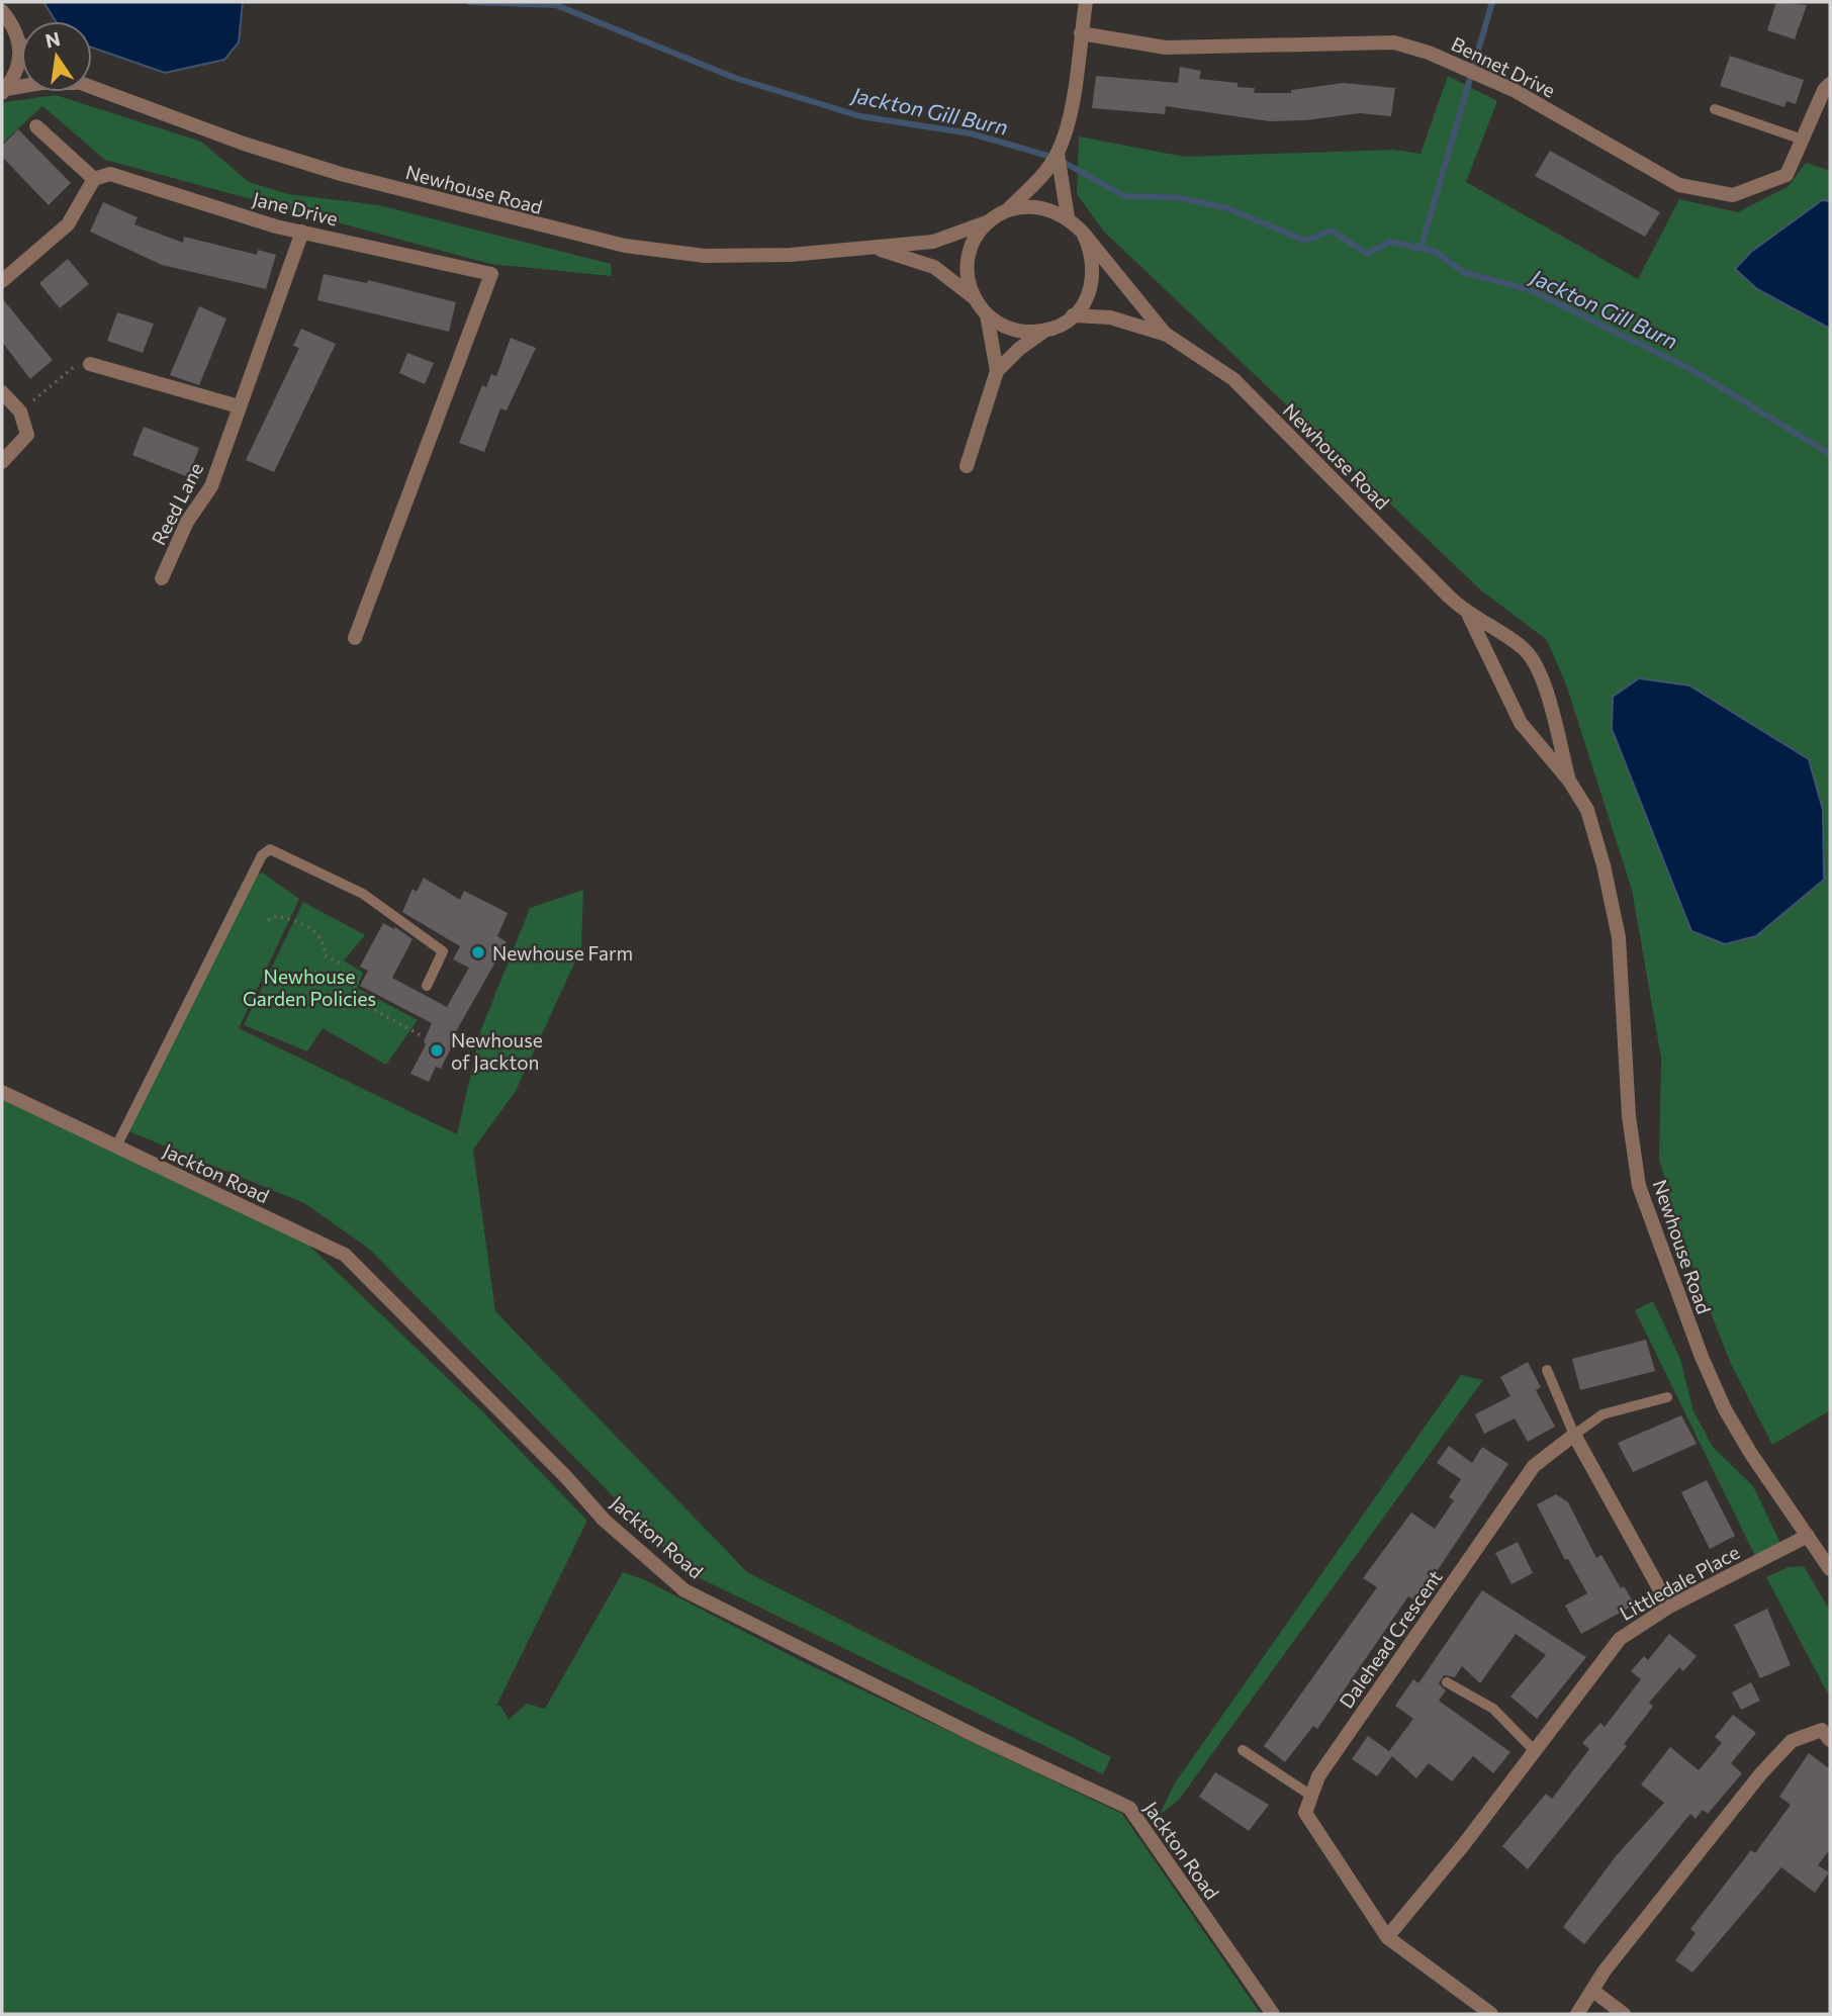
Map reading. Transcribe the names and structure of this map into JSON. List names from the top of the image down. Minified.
{"streets":{"street":["Bennet Drive","Newhouse Road","Jane Drive","Reed Lane","Jackton Road","Littledale Place","Dalehead Crescent"]},"crossings":[["Newhouse Road","Littledale Place"],["Jane Drive","Reed Lane"]],"water":["Jackton Gill Burn"],"parks":["Newhouse Garden Policies"],"places":["Newhouse Farm","Newhouse of Jackton"],"north":"top"}
